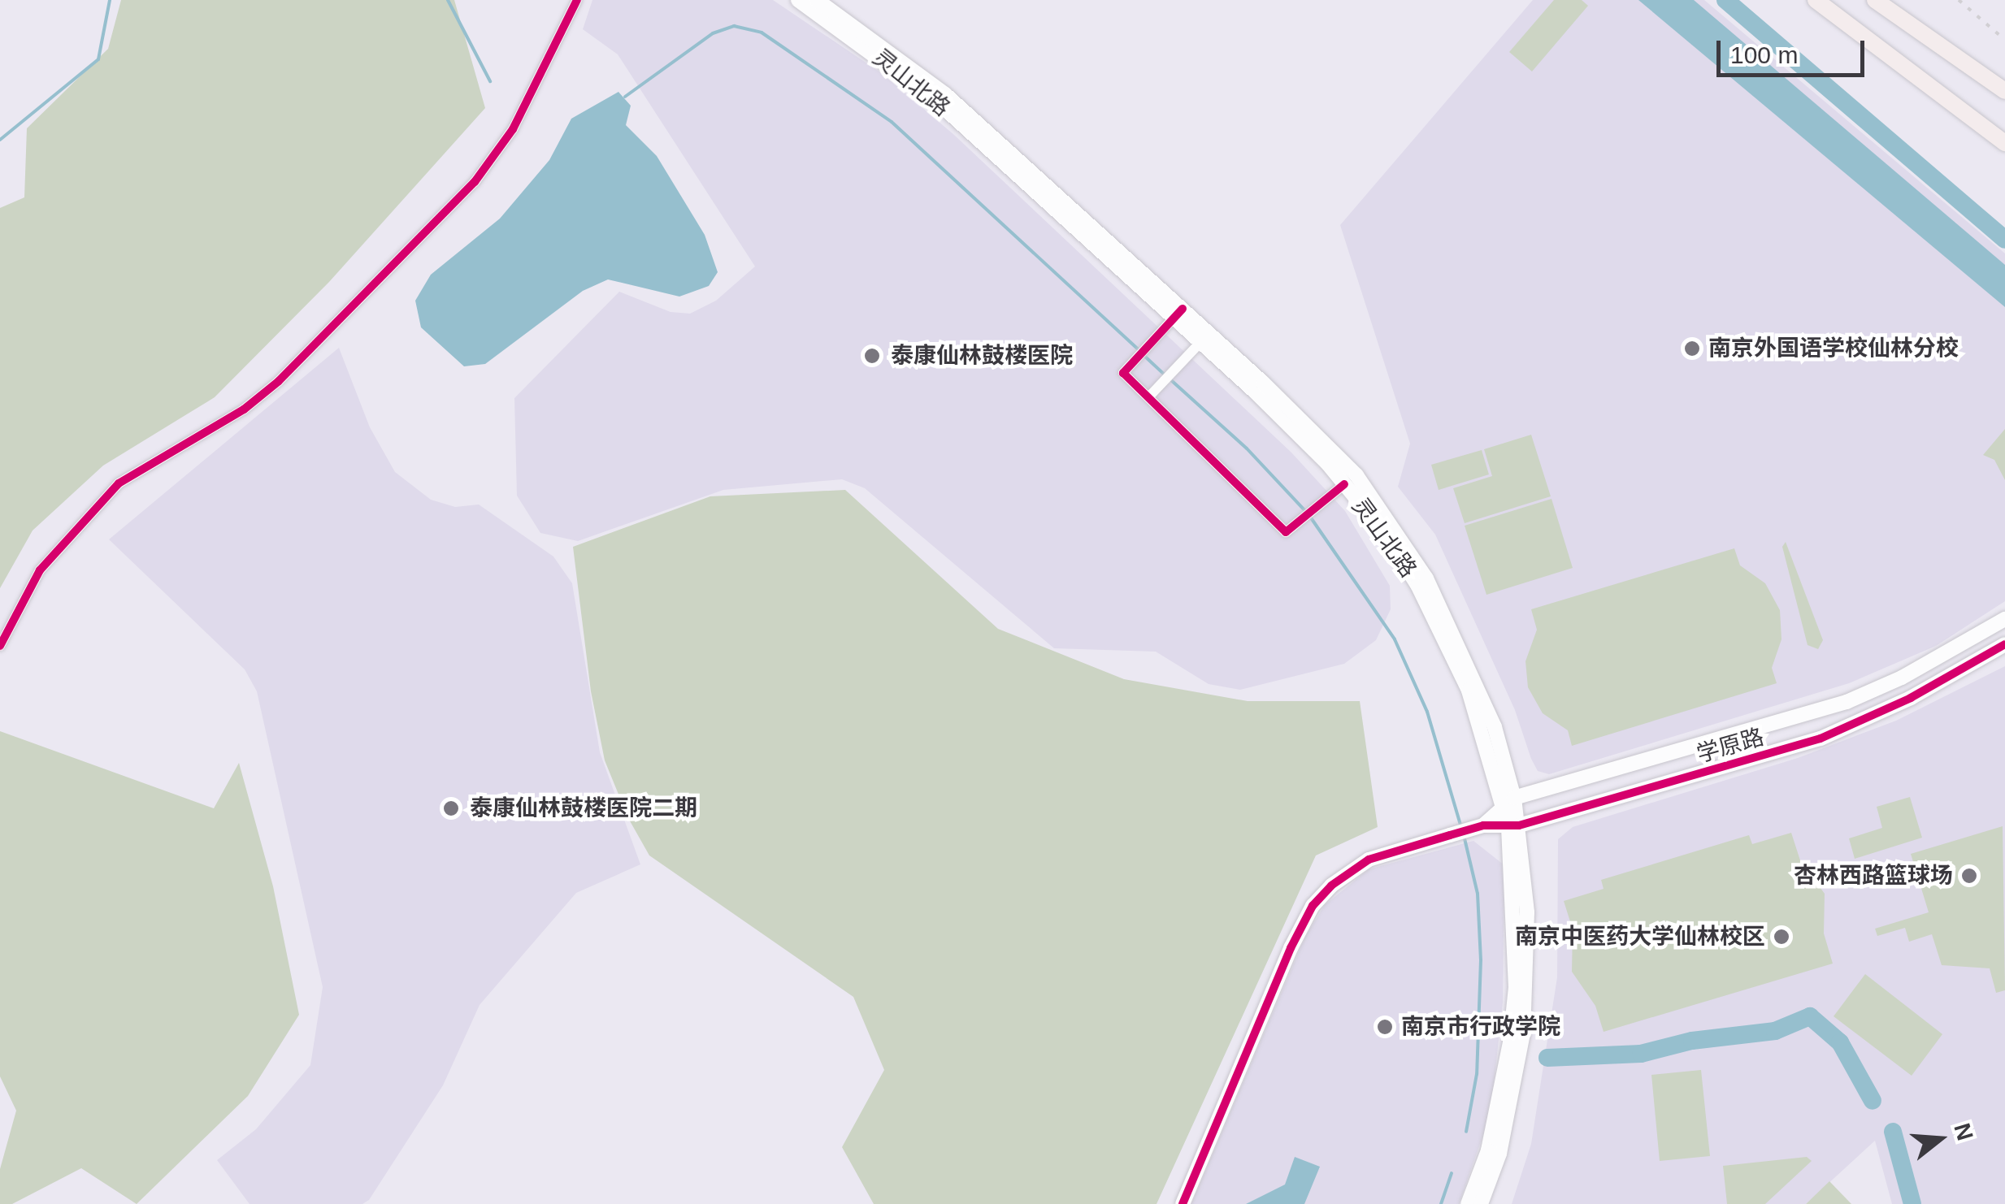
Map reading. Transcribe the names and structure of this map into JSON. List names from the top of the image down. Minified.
{"streets":{"main road":["灵山北路","学原路"]},"crossings":[["灵山北路","学原路"]],"places":["南京外国语学校仙林分校","泰康仙林鼓楼医院","泰康仙林鼓楼医院二期","杏林西路篮球场","南京中医药大学仙林校区","南京市行政学院"],"scale_bar":"100 m","north":"right"}
